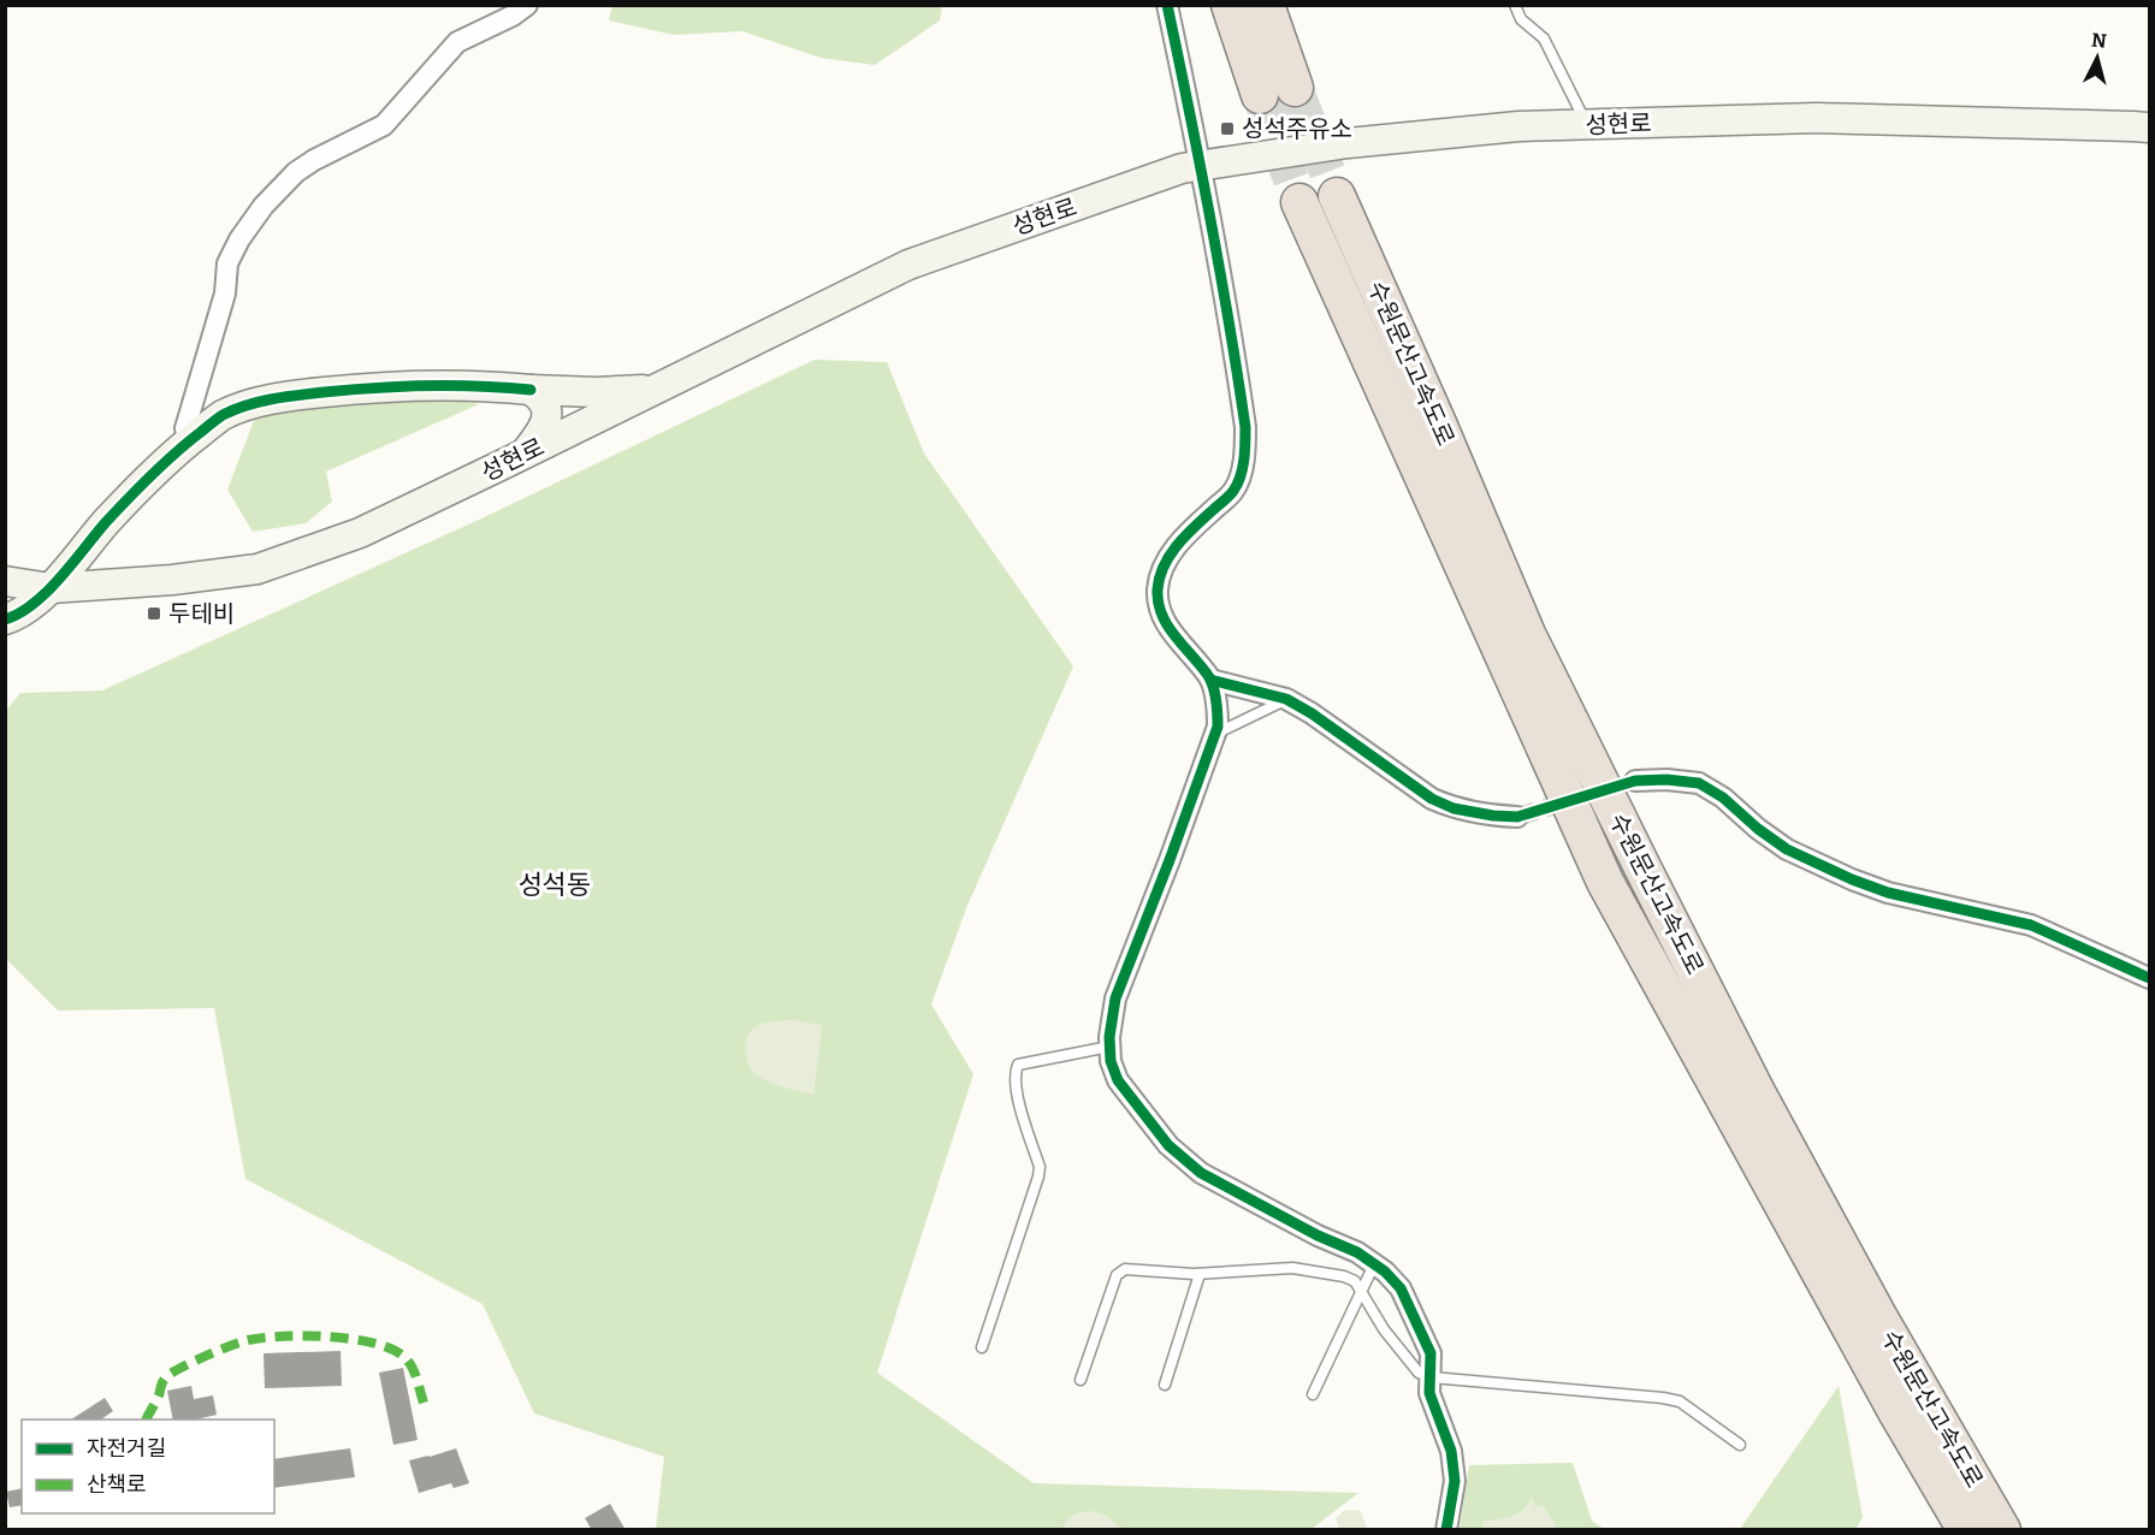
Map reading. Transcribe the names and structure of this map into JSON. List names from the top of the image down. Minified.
{"streets":{"highway":["수원문산고속도로"],"main road":["성현로"]},"districts":["성석동"],"places":{"transit":["성석주유소","두테비"]},"legend":["자전거길","산책로"],"north":"top"}
